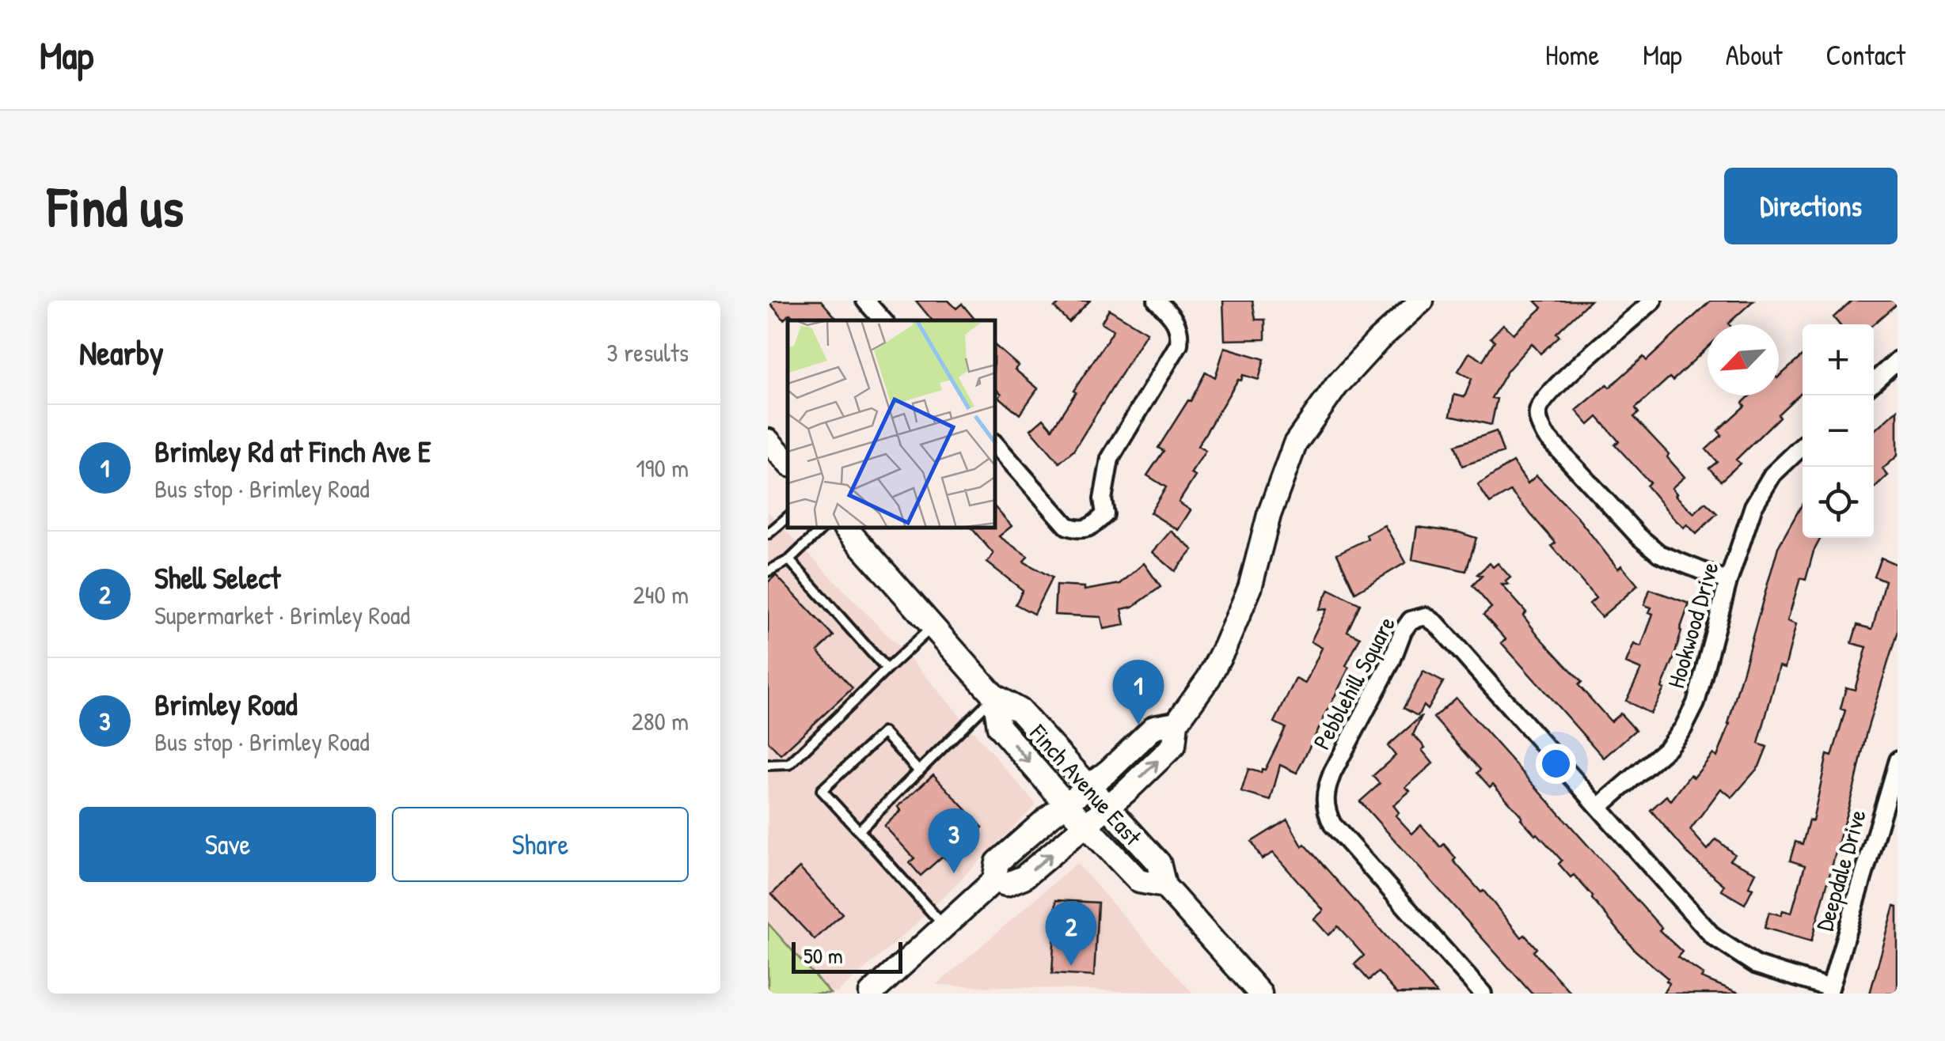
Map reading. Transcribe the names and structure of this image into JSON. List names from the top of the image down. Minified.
{"streets":{"main road":["Finch Avenue East"],"street":["Hookwood Drive","Pebblehill Square","Deepdale Drive"]},"crossings":[["Hookwood Drive","Pebblehill Square"],["Pebblehill Square","Deepdale Drive"]],"scale_bar":"50 m","north":"bottom left","page":{"header":"Map","nav":["Home","Map","About","Contact"],"buttons":["Directions",["Save","Share"]],"title":"Find us","heading":["Nearby","3 results"],"map_buttons":["+","−"],"list":[{"mark":"1","name":"Brimley Rd at Finch Ave E","note":"Bus stop · Brimley Road","value":"190 m"},{"mark":"2","name":"Shell Select","note":"Supermarket · Brimley Road","value":"240 m"},{"mark":"3","name":"Brimley Road","note":"Bus stop · Brimley Road","value":"280 m"}],"pins":["1","3","2"],"scale":"50 m"}}
